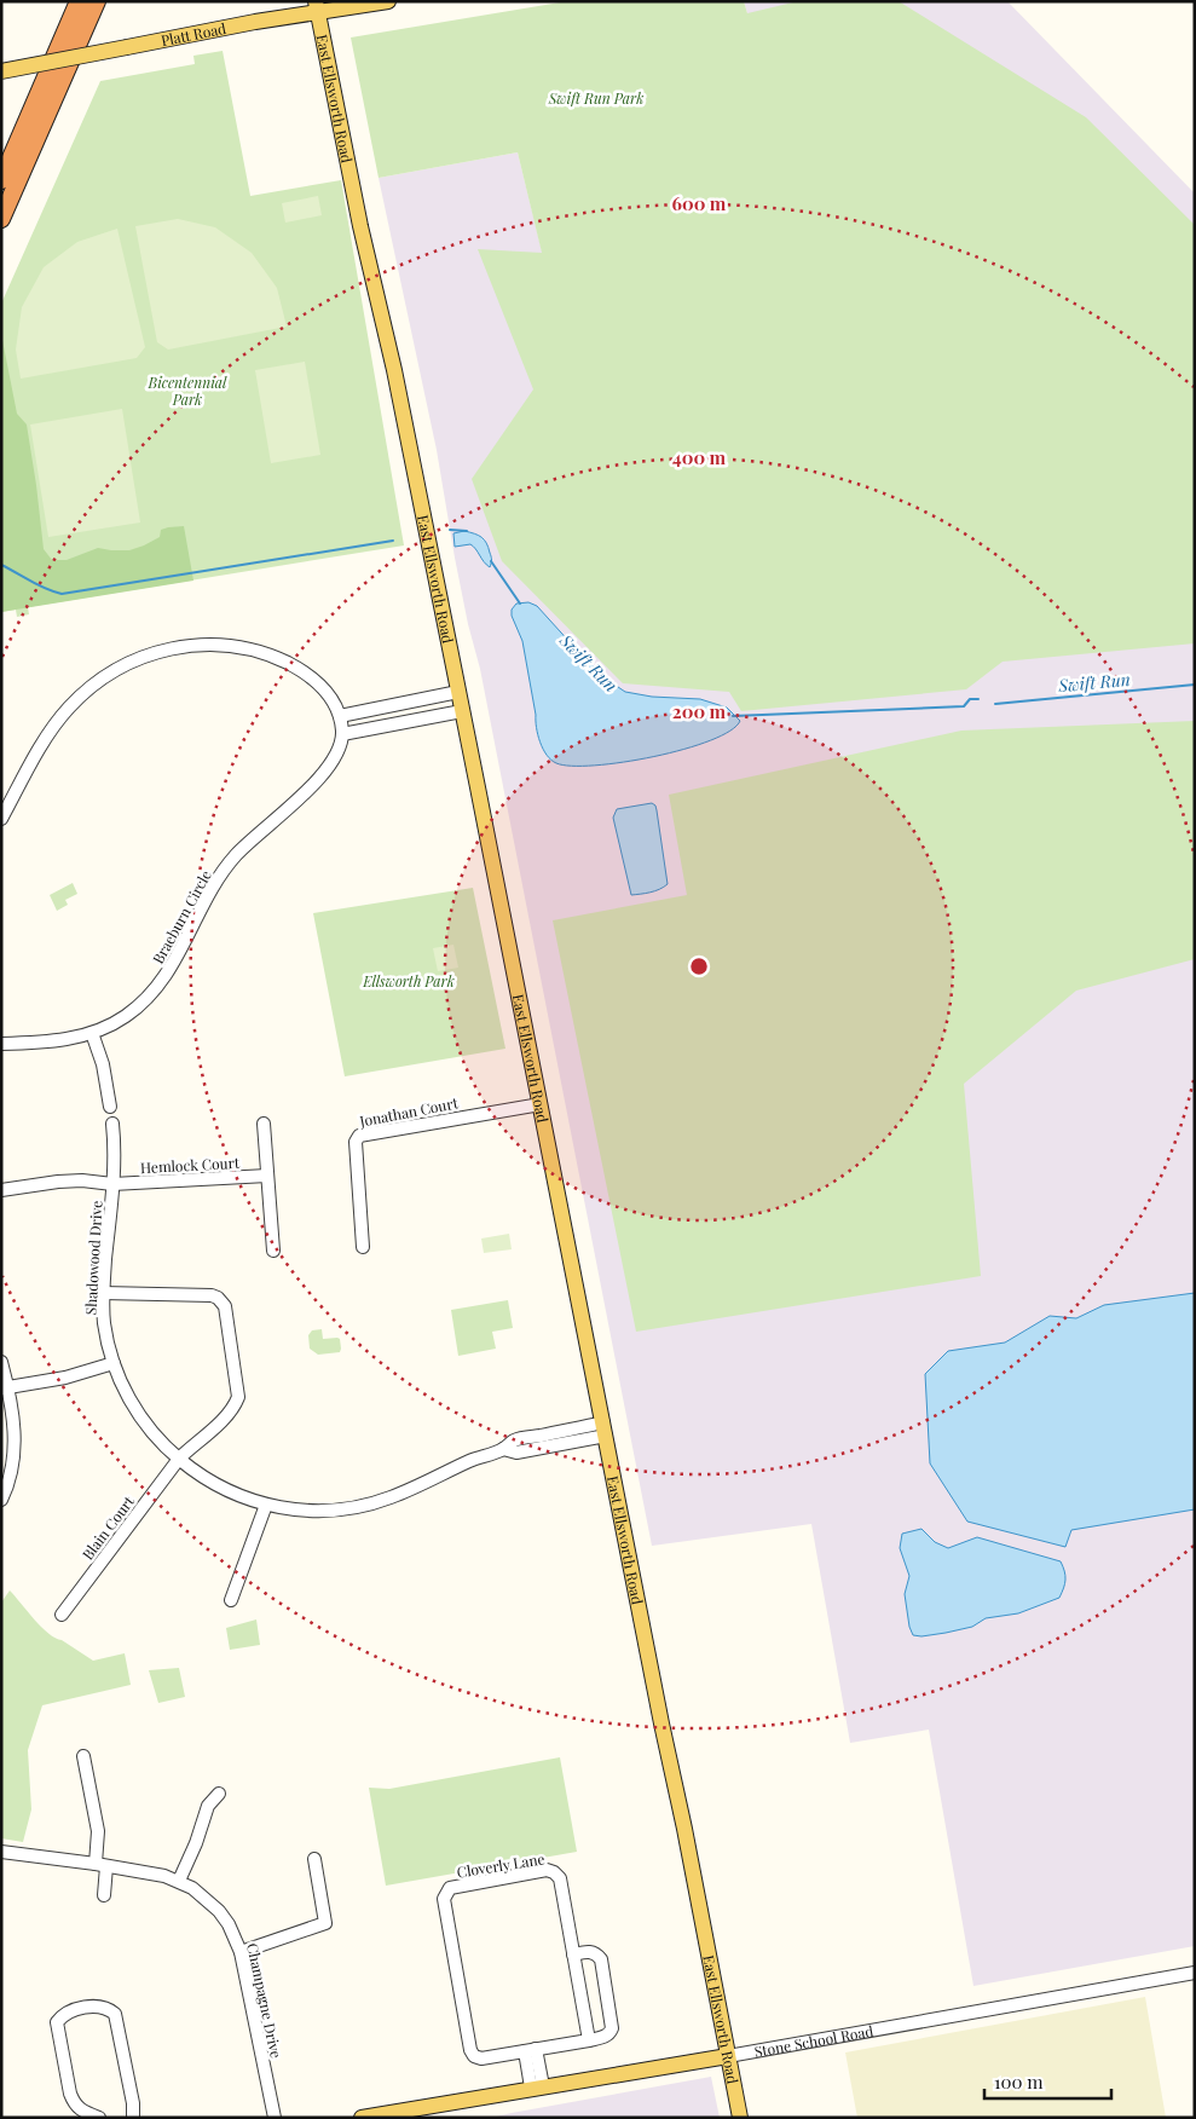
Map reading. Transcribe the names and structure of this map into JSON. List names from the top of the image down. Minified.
{"streets":{"main road":["Platt Road","East Ellsworth Road","Stone School Road"],"street":["Braeburn Circle","Jonathan Court","Hemlock Court","Shadowood Drive","Blain Court","Cloverly Lane","Champagne Drive"]},"crossings":[["Platt Road","East Ellsworth Road"],["East Ellsworth Road","Jonathan Court"],["East Ellsworth Road","Shadowood Drive"],["East Ellsworth Road","Stone School Road"],["Hemlock Court","Shadowood Drive"],["Shadowood Drive","Blain Court"]],"water":["Swift Run"],"parks":["Swift Run Park","Bicentennial Park","Ellsworth Park"],"scale_bar":"100 m","rings":["600 m","400 m","200 m"]}
